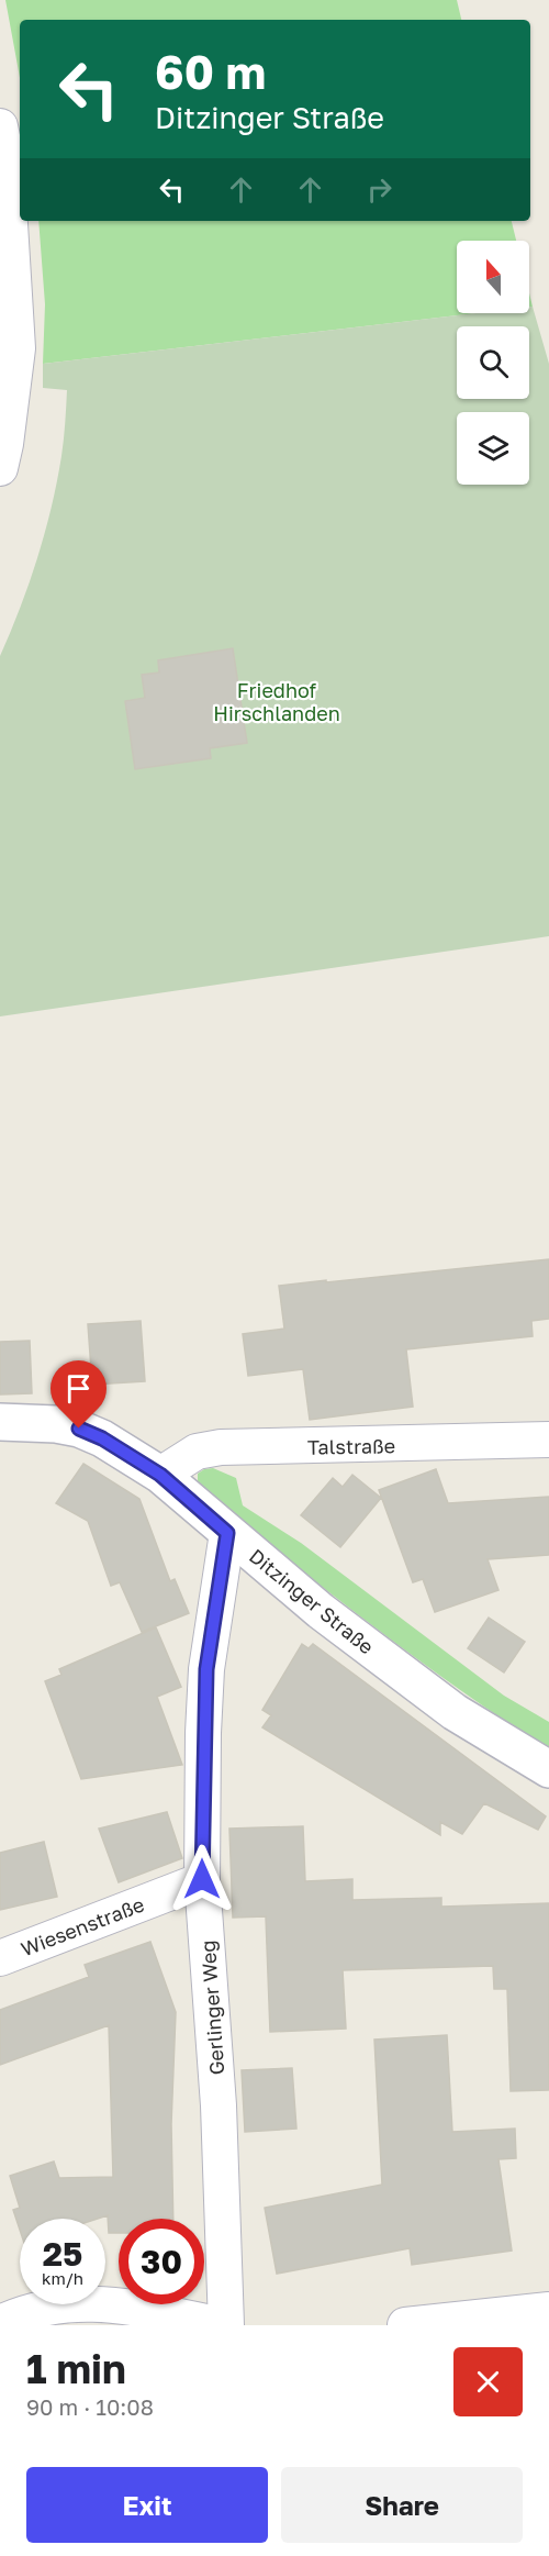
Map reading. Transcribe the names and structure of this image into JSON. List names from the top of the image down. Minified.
{"streets":{"street":["Talstraße","Ditzinger Straße","Wiesenstraße","Gerlinger Weg"]},"crossings":[["Talstraße","Ditzinger Straße"],["Ditzinger Straße","Gerlinger Weg"],["Wiesenstraße","Gerlinger Weg"]],"parks":["Friedhof Hirschlanden"],"north":"top","page":{"turn":["60 m","Ditzinger Straße"],"speed":"25 km/h","limit":"30","heading":["1 min","90 m · 10:08"],"buttons":["Exit","Share"]}}
